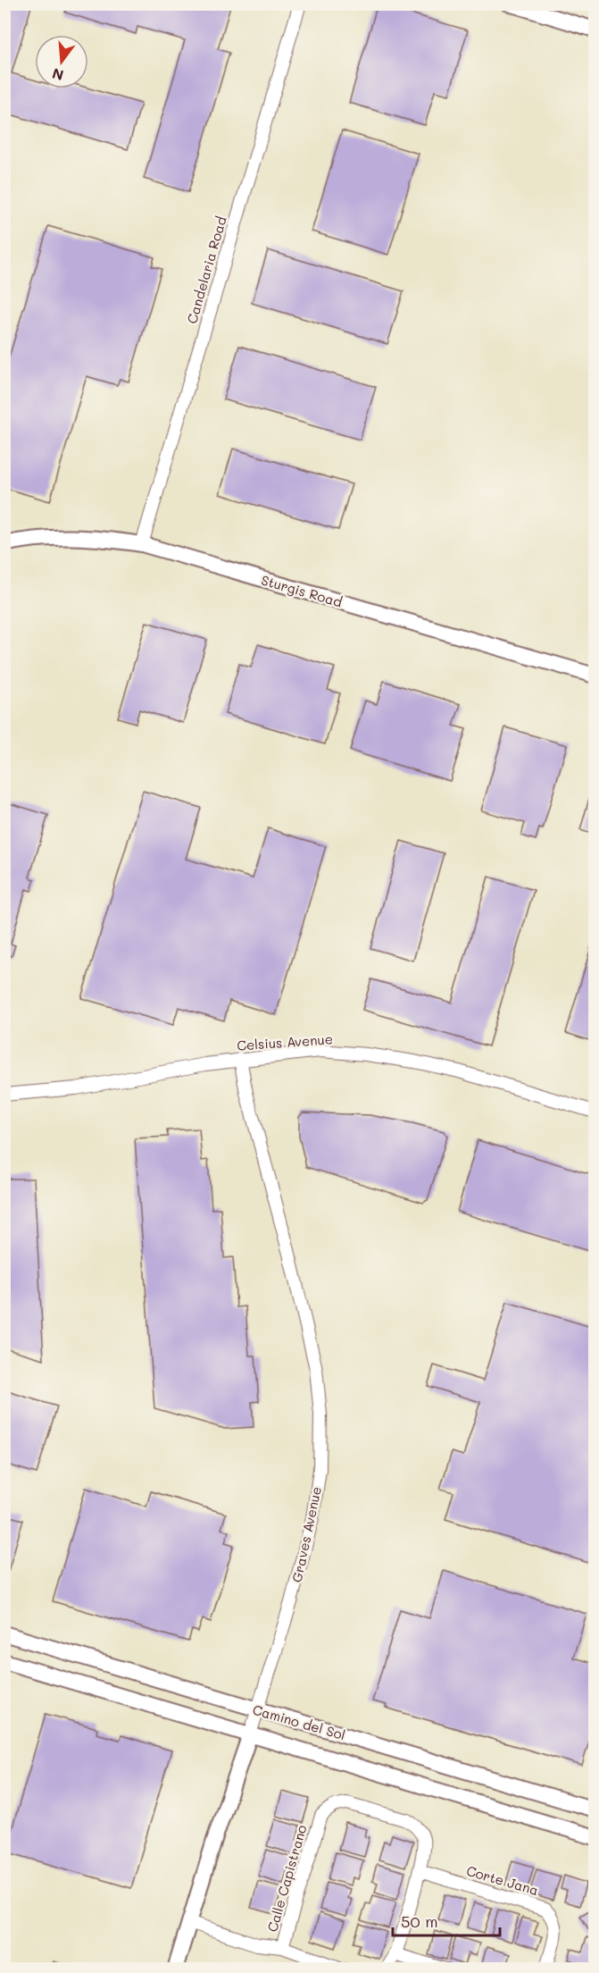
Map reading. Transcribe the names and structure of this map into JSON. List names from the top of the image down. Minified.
{"streets":{"street":["Candelaria Road","Sturgis Road","Celsius Avenue","Graves Avenue","Camino del Sol","Calle Capistrano","Corte Jana"]},"crossings":[["Candelaria Road","Sturgis Road"],["Celsius Avenue","Graves Avenue"],["Graves Avenue","Camino del Sol"],["Calle Capistrano","Corte Jana"]],"scale_bar":"50 m","north":"bottom"}
